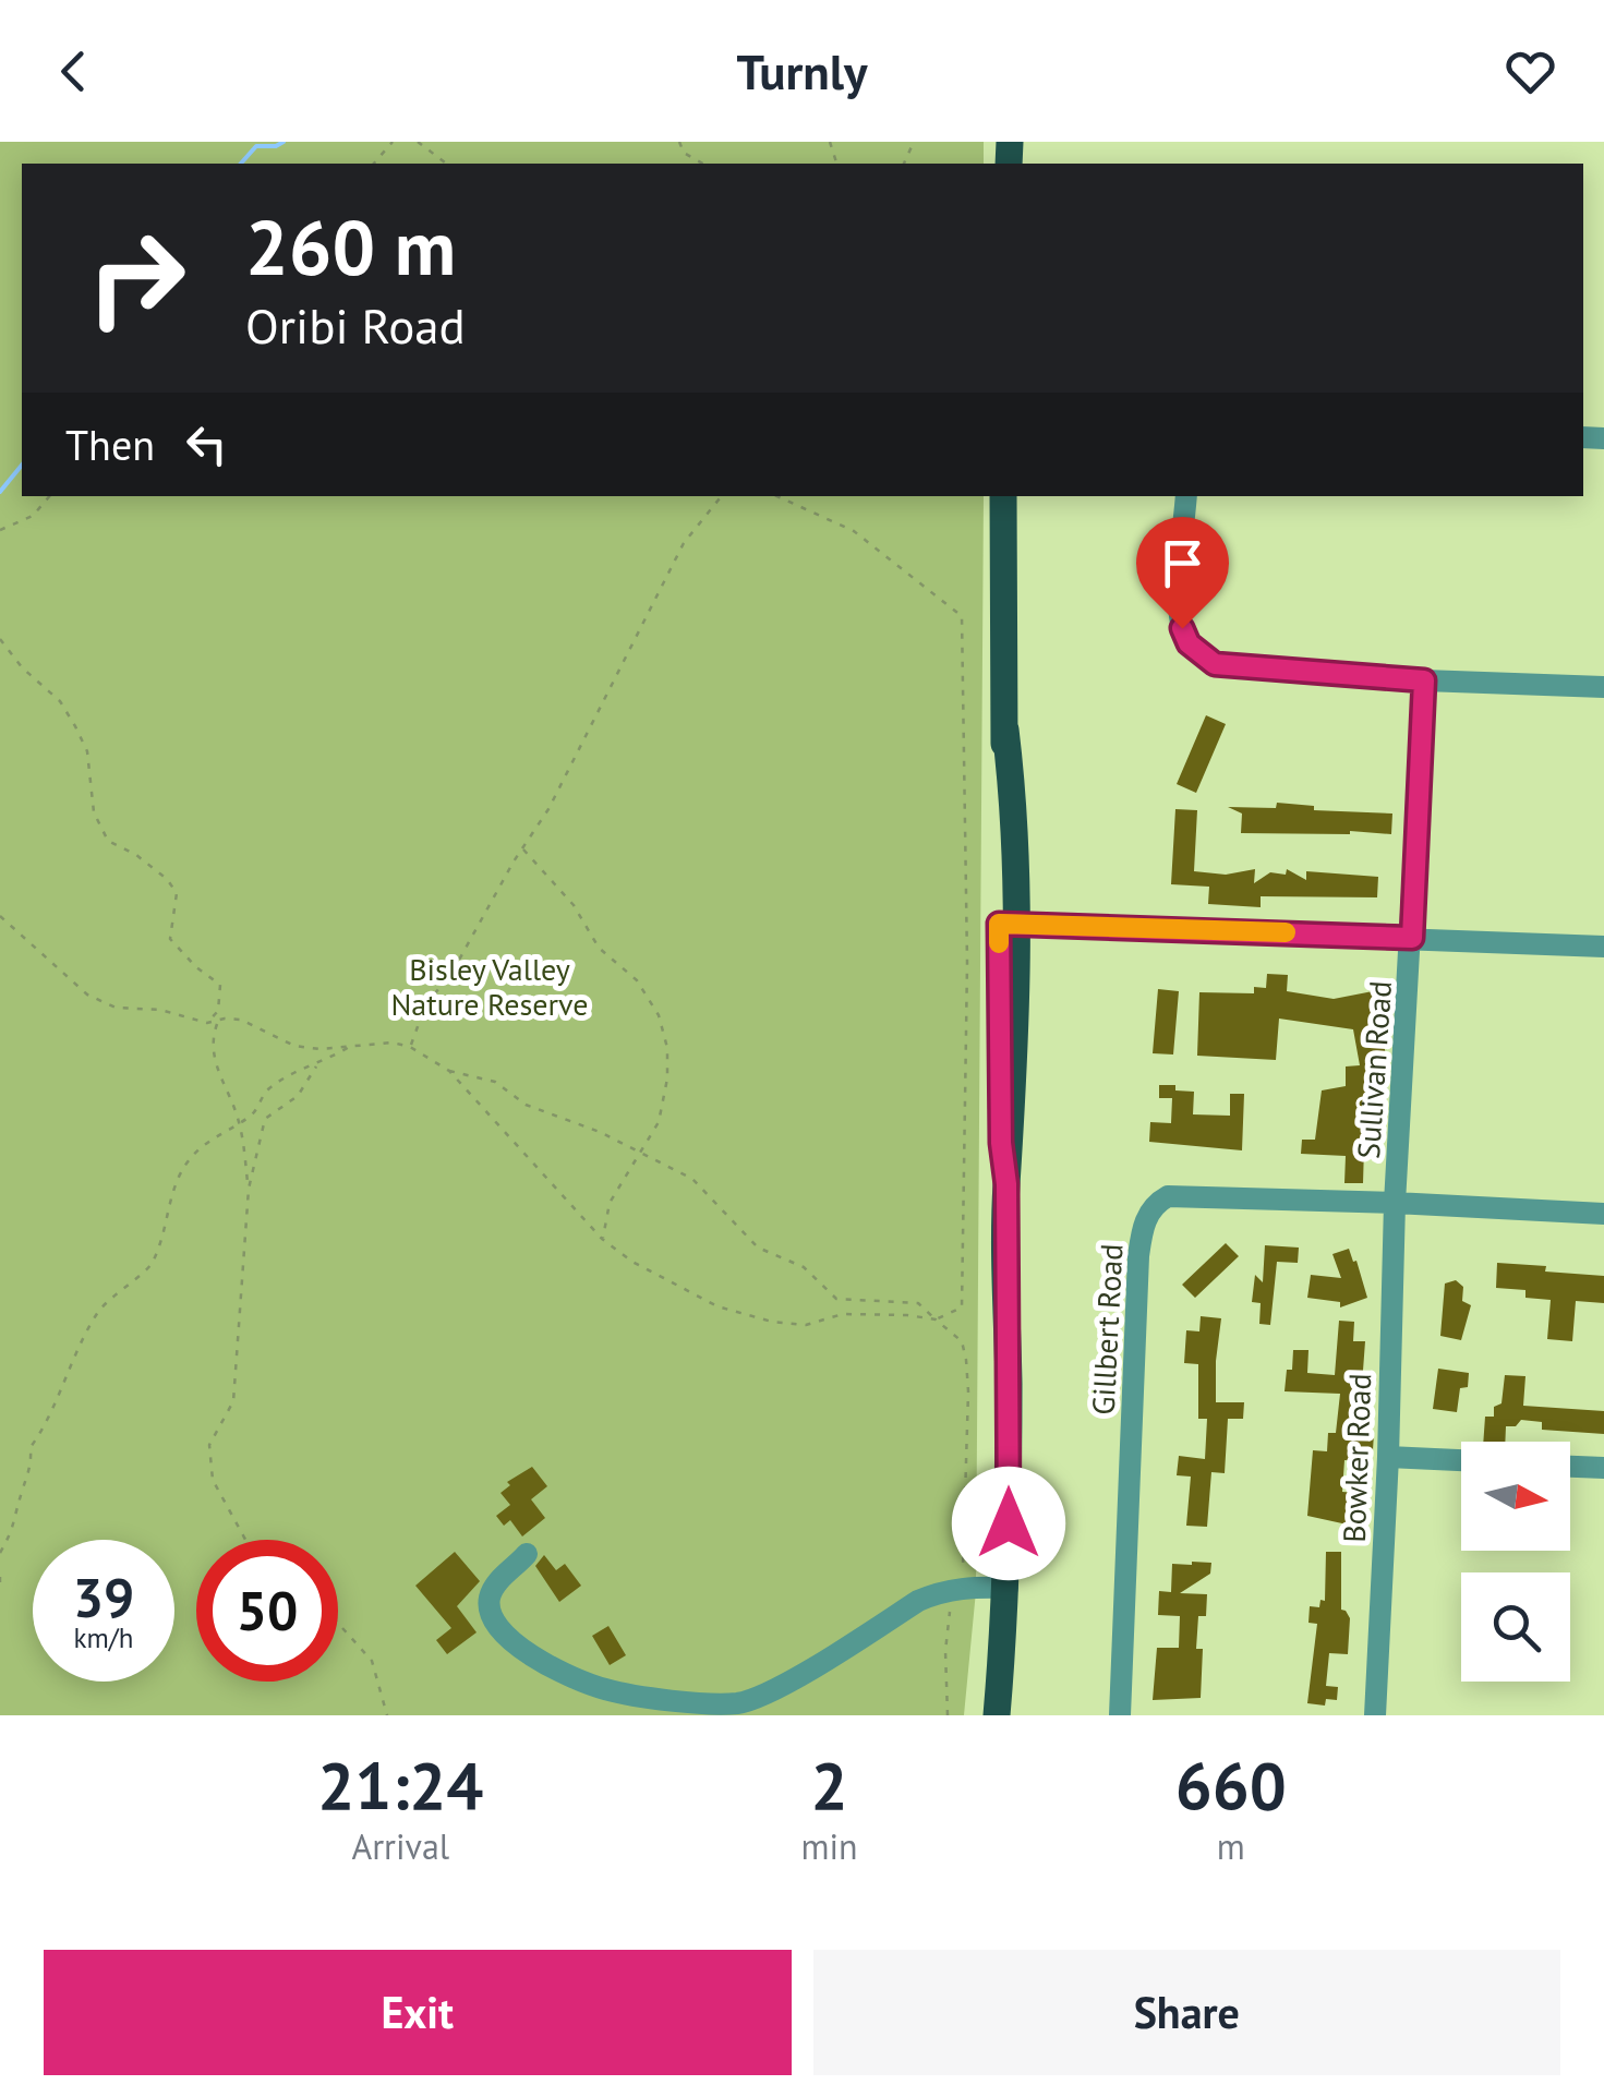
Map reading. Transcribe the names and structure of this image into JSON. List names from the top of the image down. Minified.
{"streets":{"street":["Sullivan Road","Gillbert Road","Bowker Road"]},"crossings":[["Sullivan Road","Gillbert Road"],["Sullivan Road","Bowker Road"],["Gillbert Road","Bowker Road"]],"parks":["Bisley Valley Nature Reserve"],"north":"right","page":{"header":"Turnly","turn":["260 m","Oribi Road"],"then":"Then","speed":"39 km/h","limit":"50","eta":["21:24","Arrival","2","min","660","m"],"buttons":["Exit","Share"]}}
